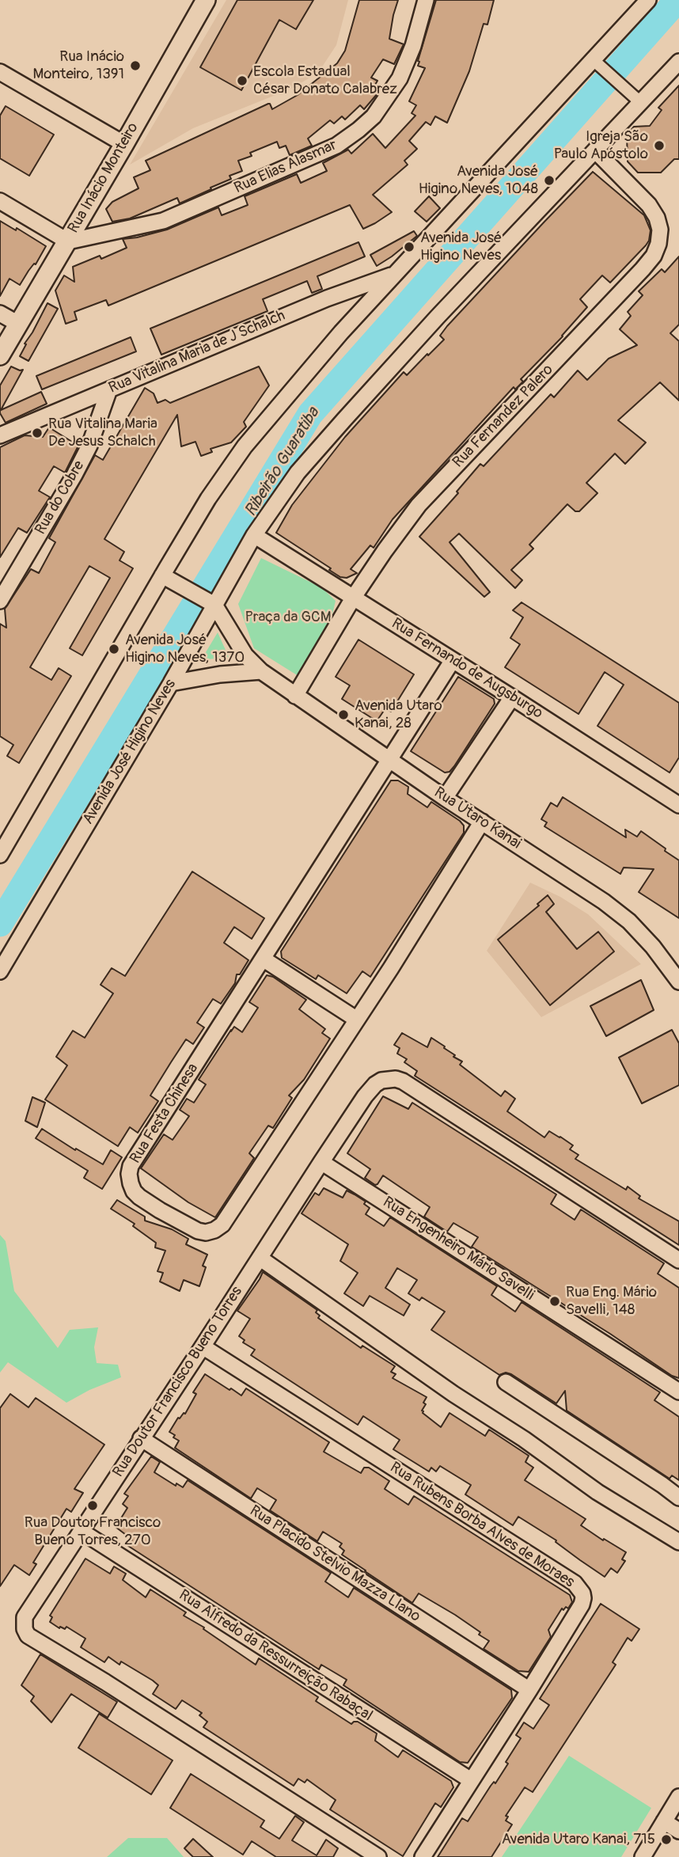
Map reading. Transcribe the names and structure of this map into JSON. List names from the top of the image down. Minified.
{"streets":{"street":["Rua Elias Alasmar","Rua Inácio Monteiro","Rua Vitalina Maria de J Schalch","Rua Fernandez Palero","Rua do Cobre","Rua Fernando de Augsburgo","Avenida José Higino Neves","Rua Utaro Kanai","Rua Festa Chinesa","Rua Engenheiro Mário Savelli","Rua Doutor Francisco Bueno Torres","Rua Rubens Borba Alves de Moraes","Rua Placido Stelvio Mazza Llano","Rua Alfredo da Ressurreição Rabaçal"]},"crossings":[["Rua Elias Alasmar","Rua Inácio Monteiro"],["Rua Vitalina Maria de J Schalch","Rua do Cobre"],["Rua Fernandez Palero","Rua Fernando de Augsburgo"],["Rua Fernandez Palero","Avenida José Higino Neves"],["Rua Fernandez Palero","Rua Utaro Kanai"],["Rua Fernando de Augsburgo","Avenida José Higino Neves"],["Rua Fernando de Augsburgo","Rua Festa Chinesa"],["Avenida José Higino Neves","Rua Utaro Kanai"],["Rua Utaro Kanai","Rua Festa Chinesa"],["Rua Engenheiro Mário Savelli","Rua Doutor Francisco Bueno Torres"],["Rua Doutor Francisco Bueno Torres","Rua Rubens Borba Alves de Moraes"],["Rua Doutor Francisco Bueno Torres","Rua Placido Stelvio Mazza Llano"],["Rua Doutor Francisco Bueno Torres","Rua Alfredo da Ressurreição Rabaçal"],["Rua Rubens Borba Alves de Moraes","Rua Placido Stelvio Mazza Llano"],["Rua Rubens Borba Alves de Moraes","Rua Alfredo da Ressurreição Rabaçal"]],"water":["Ribeirão Guaratiba"],"parks":["Praça da GCM"],"places":["Rua Inácio Monteiro, 1391","Escola Estadual César Donato Calabrez","Igreja São Paulo Apóstolo","Avenida José Higino Neves, 1048","Avenida José Higino Neves","Rua Vitalina Maria De Jesus Schalch","Avenida José Higino Neves, 1370","Avenida Utaro Kanai, 28","Rua Eng. Mário Savelli, 148","Rua Doutor Francisco Bueno Torres, 270","Avenida Utaro Kanai, 715"]}
